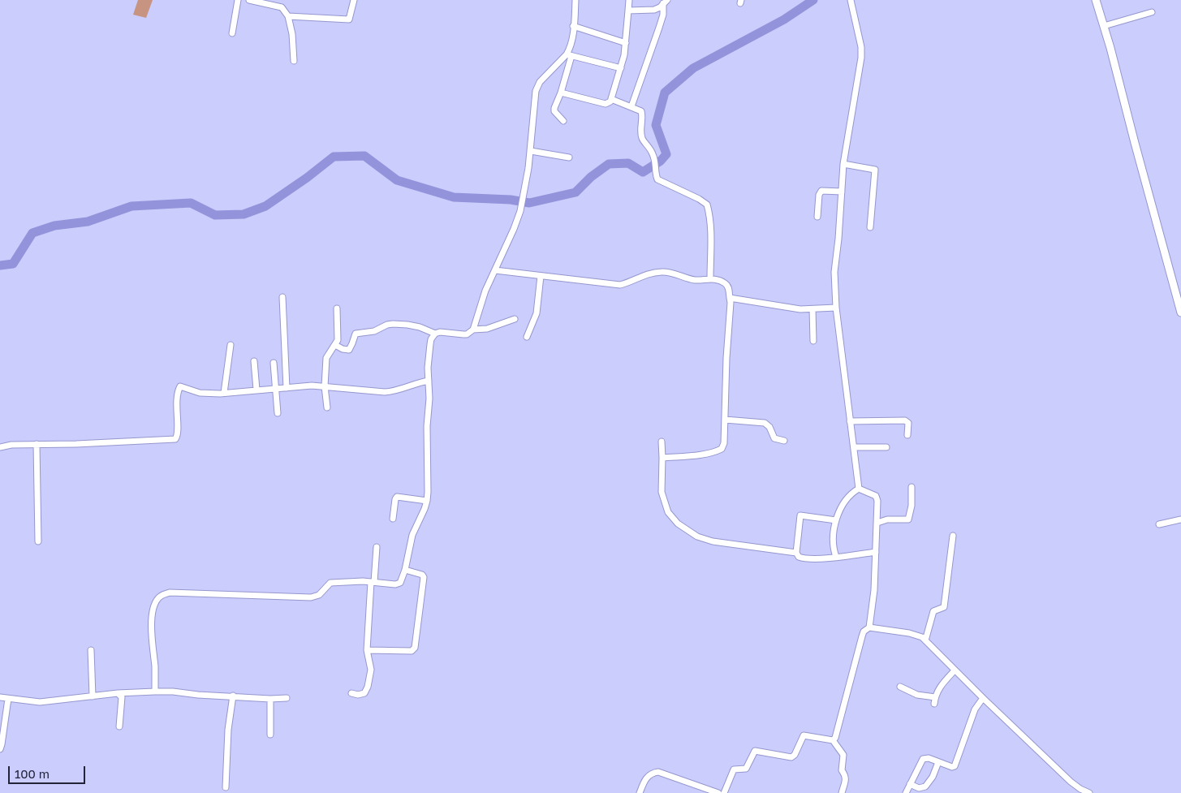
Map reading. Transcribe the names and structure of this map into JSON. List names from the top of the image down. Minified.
{"scale_bar":"100 m"}
